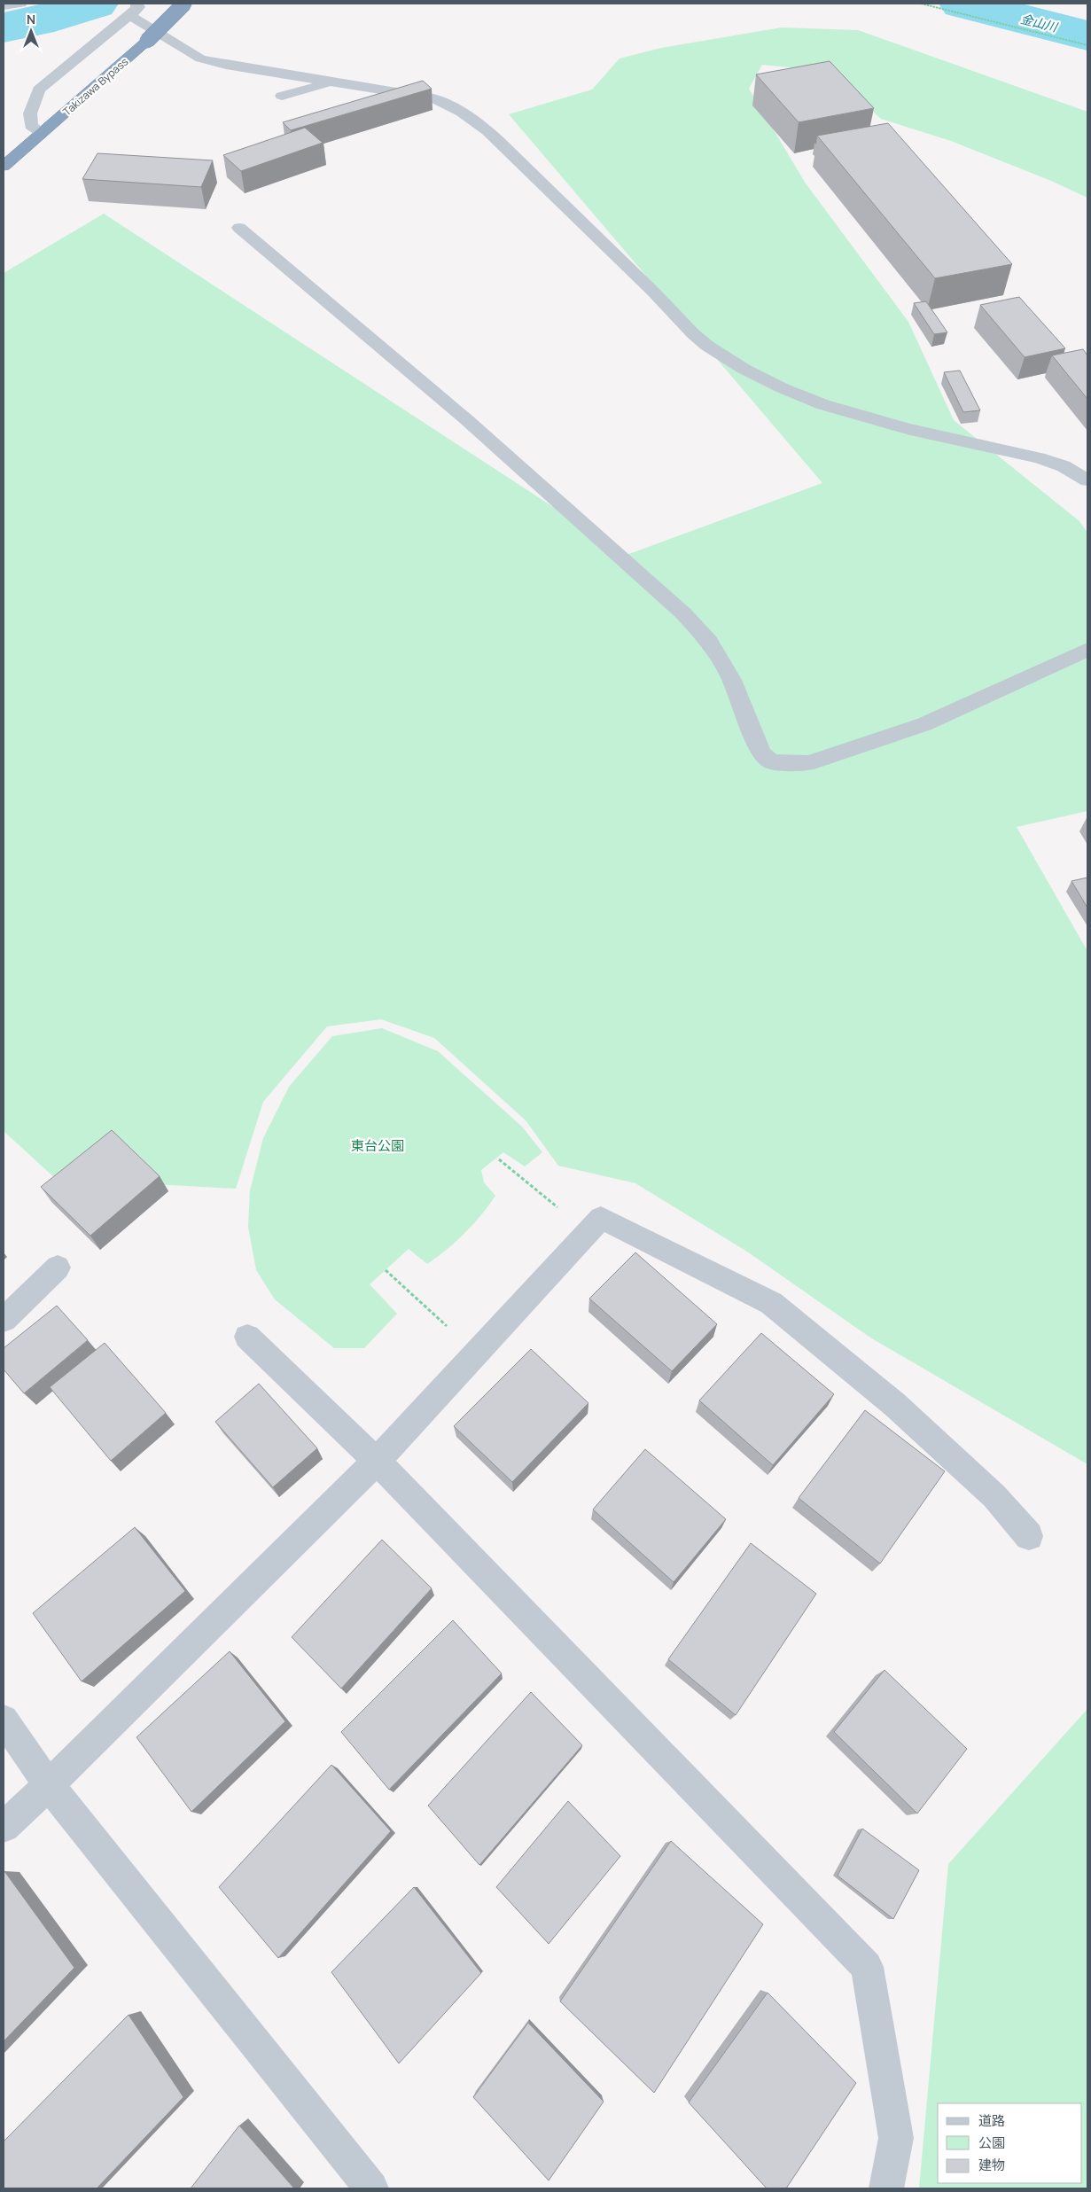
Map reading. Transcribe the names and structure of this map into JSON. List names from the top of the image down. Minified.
{"streets":{"highway":["Takizawa Bypass"]},"water":["金山川"],"parks":["東台公園"],"legend":["道路","公園","建物"],"north":"top"}
